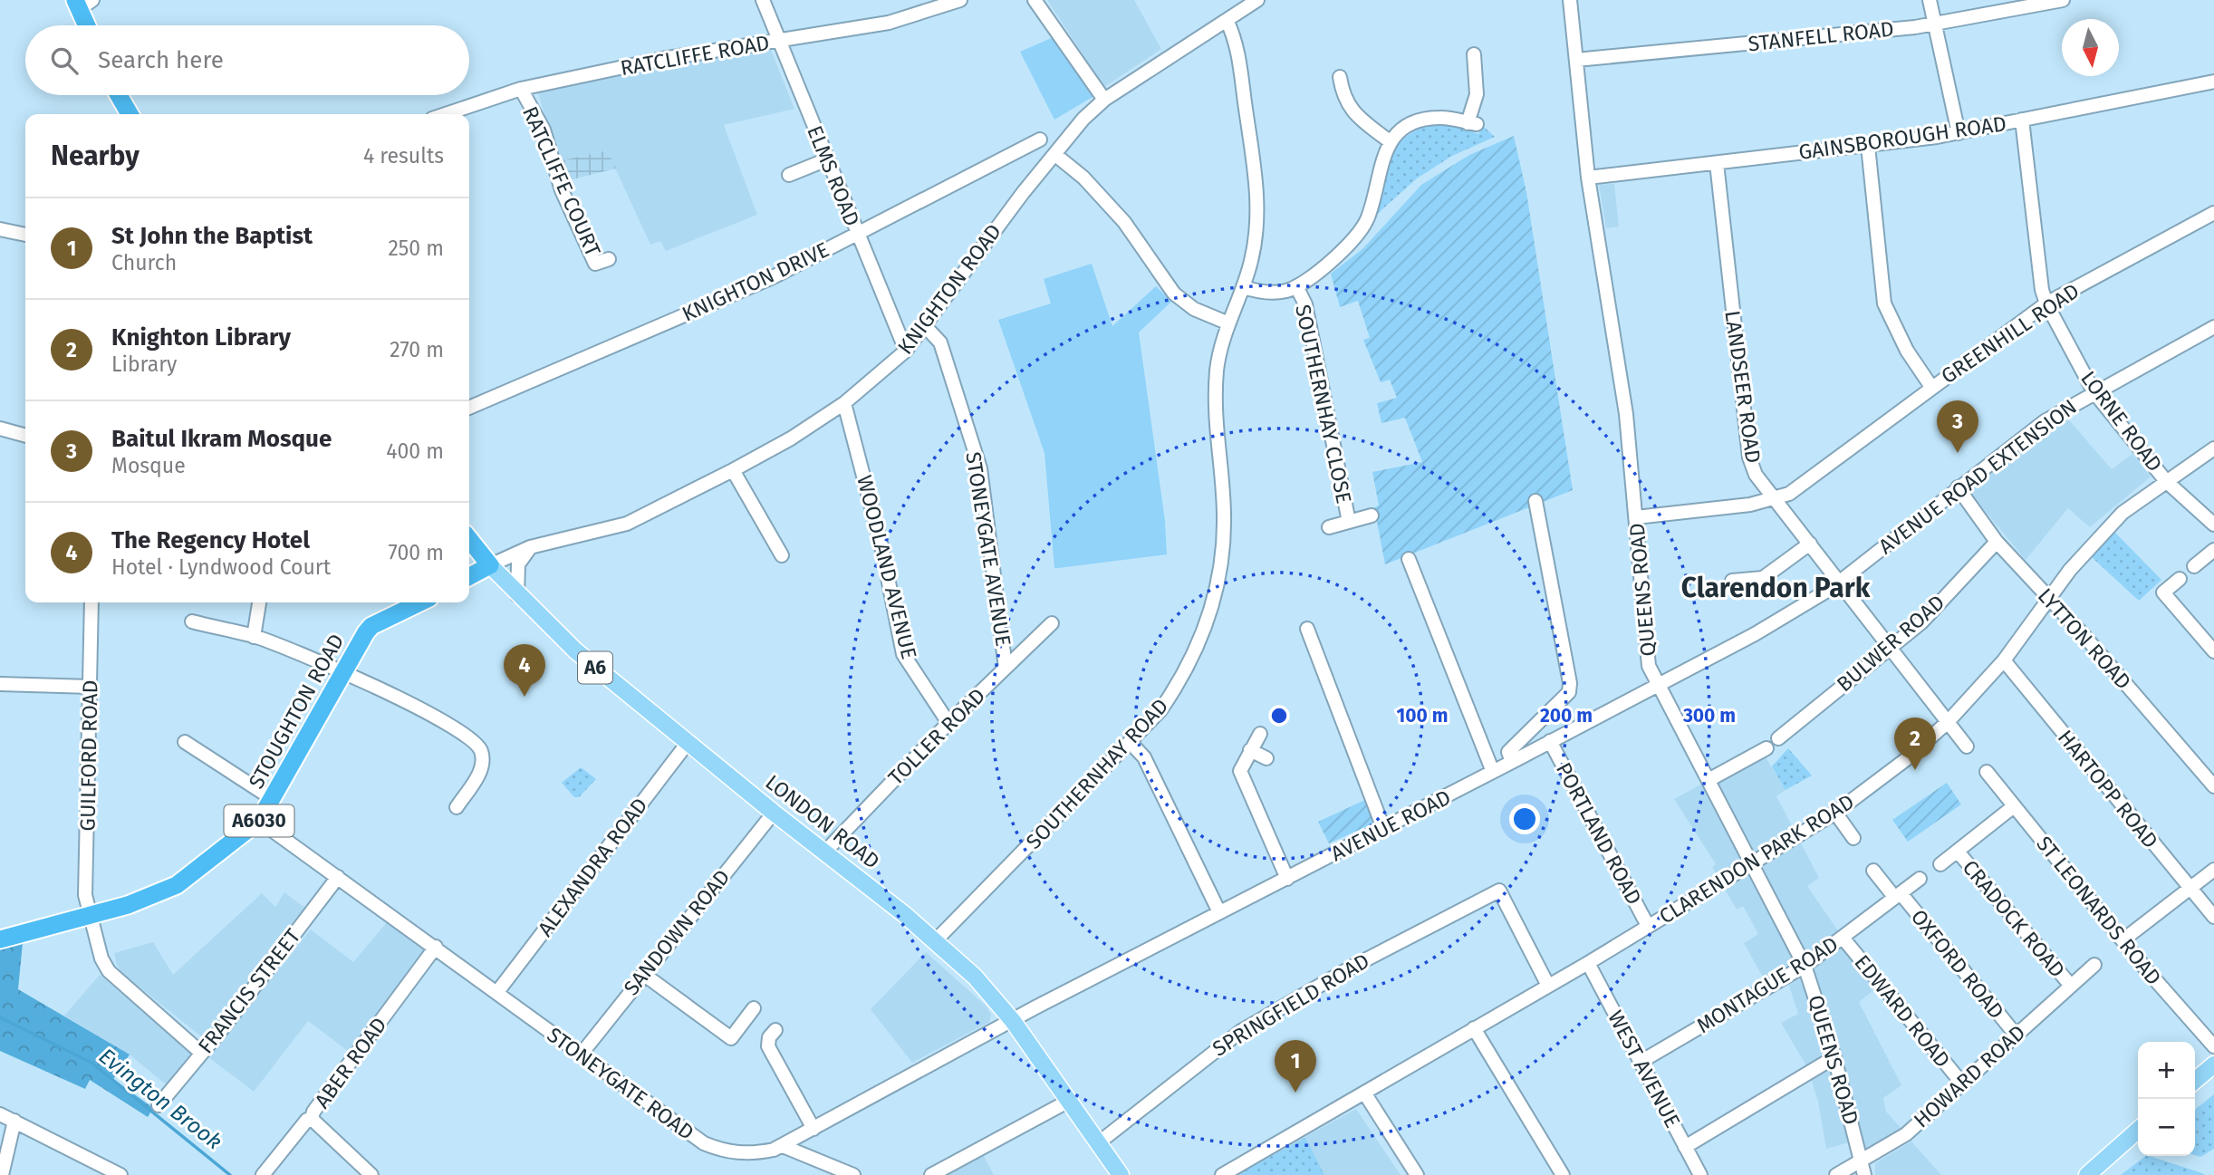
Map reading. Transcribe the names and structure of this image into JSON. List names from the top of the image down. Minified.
{"streets":{"highway":["A6","STOUGHTON ROAD","A6030","LONDON ROAD"],"street":["STANFELL ROAD","RATCLIFFE ROAD","GAINSBOROUGH ROAD","ELMS ROAD","RATCLIFFE COURT","KNIGHTON DRIVE","KNIGHTON ROAD","GREENHILL ROAD","LANDSEER ROAD","SOUTHERNHAY CLOSE","LORNE ROAD","AVENUE ROAD EXTENSION","STONEYGATE AVENUE","WOODLAND AVENUE","QUEENS ROAD","LYTTON ROAD","BULWER ROAD","TOLLER ROAD","GUILFORD ROAD","SOUTHERNHAY ROAD","HARTOPP ROAD","AVENUE ROAD","PORTLAND ROAD","CLARENDON PARK ROAD","ALEXANDRA ROAD","ST LEONARDS ROAD","CRADOCK ROAD","SANDOWN ROAD","OXFORD ROAD","MONTAGUE ROAD","FRANCIS STREET","SPRINGFIELD ROAD","EDWARD ROAD","ABER ROAD","WEST AVENUE","HOWARD ROAD","STONEYGATE ROAD"]},"crossings":[["STANFELL ROAD","QUEENS ROAD"],["RATCLIFFE ROAD","ELMS ROAD"],["RATCLIFFE ROAD","RATCLIFFE COURT"],["GAINSBOROUGH ROAD","LANDSEER ROAD"],["GAINSBOROUGH ROAD","LORNE ROAD"],["GAINSBOROUGH ROAD","QUEENS ROAD"],["ELMS ROAD","KNIGHTON DRIVE"],["ELMS ROAD","KNIGHTON ROAD"],["KNIGHTON ROAD","STONEYGATE AVENUE"],["KNIGHTON ROAD","WOODLAND AVENUE"],["KNIGHTON ROAD","SOUTHERNHAY ROAD"],["KNIGHTON ROAD","LONDON ROAD"],["GREENHILL ROAD","LANDSEER ROAD"],["GREENHILL ROAD","LORNE ROAD"],["GREENHILL ROAD","QUEENS ROAD"],["LANDSEER ROAD","AVENUE ROAD EXTENSION"],["LORNE ROAD","AVENUE ROAD EXTENSION"],["LORNE ROAD","CLARENDON PARK ROAD"],["AVENUE ROAD EXTENSION","QUEENS ROAD"],["AVENUE ROAD EXTENSION","LYTTON ROAD"],["AVENUE ROAD EXTENSION","AVENUE ROAD"],["AVENUE ROAD EXTENSION","PORTLAND ROAD"],["STONEYGATE AVENUE","TOLLER ROAD"],["WOODLAND AVENUE","TOLLER ROAD"],["QUEENS ROAD","CLARENDON PARK ROAD"],["QUEENS ROAD","MONTAGUE ROAD"],["QUEENS ROAD","HOWARD ROAD"],["LYTTON ROAD","BULWER ROAD"],["LYTTON ROAD","CLARENDON PARK ROAD"],["STOUGHTON ROAD","GUILFORD ROAD"],["STOUGHTON ROAD","STONEYGATE ROAD"],["TOLLER ROAD","LONDON ROAD"],["GUILFORD ROAD","FRANCIS STREET"],["SOUTHERNHAY ROAD","LONDON ROAD"],["HARTOPP ROAD","CLARENDON PARK ROAD"],["LONDON ROAD","AVENUE ROAD"],["LONDON ROAD","ALEXANDRA ROAD"],["LONDON ROAD","SANDOWN ROAD"],["LONDON ROAD","SPRINGFIELD ROAD"],["LONDON ROAD","STONEYGATE ROAD"],["AVENUE ROAD","STONEYGATE ROAD"],["PORTLAND ROAD","CLARENDON PARK ROAD"],["CLARENDON PARK ROAD","SPRINGFIELD ROAD"],["CLARENDON PARK ROAD","WEST AVENUE"],["ALEXANDRA ROAD","STONEYGATE ROAD"],["CRADOCK ROAD","HOWARD ROAD"],["SANDOWN ROAD","STONEYGATE ROAD"],["OXFORD ROAD","MONTAGUE ROAD"],["OXFORD ROAD","HOWARD ROAD"],["MONTAGUE ROAD","EDWARD ROAD"],["MONTAGUE ROAD","WEST AVENUE"],["FRANCIS STREET","STONEYGATE ROAD"],["EDWARD ROAD","HOWARD ROAD"],["ABER ROAD","STONEYGATE ROAD"]],"districts":["Clarendon Park"],"water":["Evington Brook"],"north":"bottom","page":{"search":"Search here","heading":["Nearby","4 results"],"list":[{"mark":"1","name":"St John the Baptist","note":"Church","value":"250 m"},{"mark":"2","name":"Knighton Library","note":"Library","value":"270 m"},{"mark":"3","name":"Baitul Ikram Mosque","note":"Mosque","value":"400 m"},{"mark":"4","name":"The Regency Hotel","note":"Hotel · Lyndwood Court","value":"700 m"}],"pins":["3","4","2","1"],"map_buttons":["+","−"]},"rings":["100 m","200 m","300 m"]}
